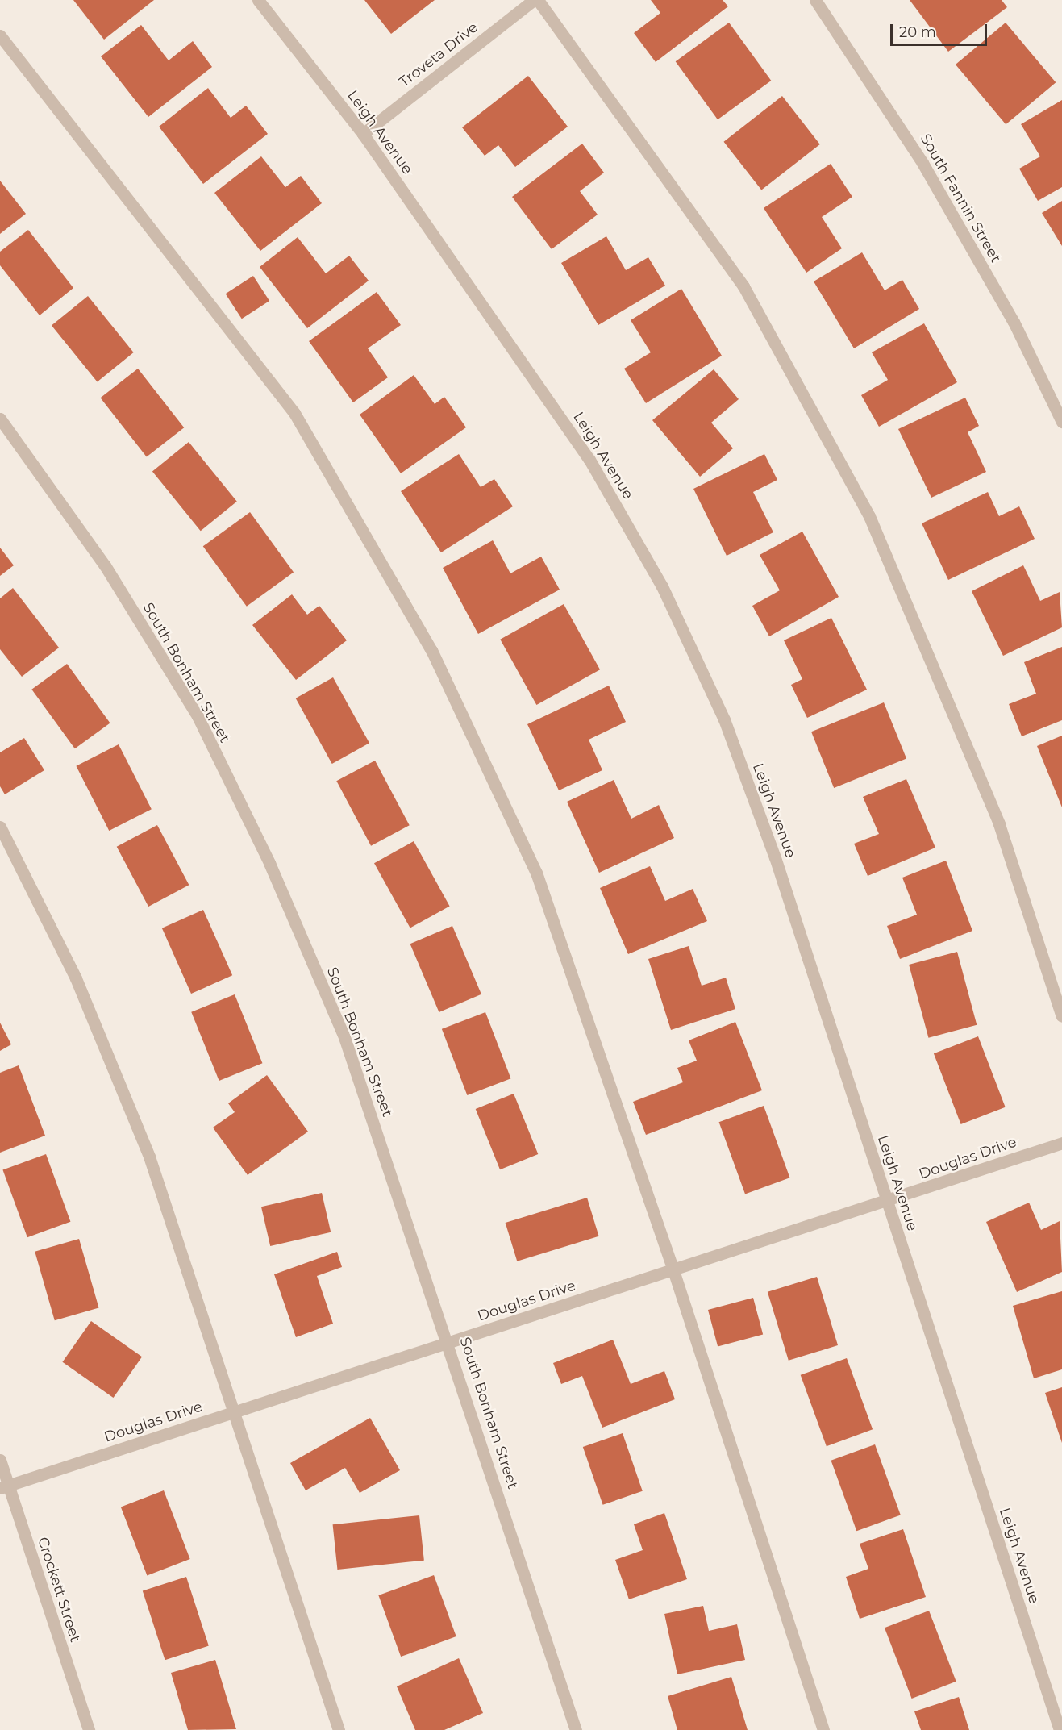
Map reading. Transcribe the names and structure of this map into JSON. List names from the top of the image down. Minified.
{"streets":{"street":["Troveta Drive","Leigh Avenue","South Fannin Street","South Bonham Street","Douglas Drive","Crockett Street"]},"crossings":[["Troveta Drive","Leigh Avenue"],["Leigh Avenue","Douglas Drive"],["South Bonham Street","Douglas Drive"],["Douglas Drive","Crockett Street"]],"scale_bar":"20 m"}
